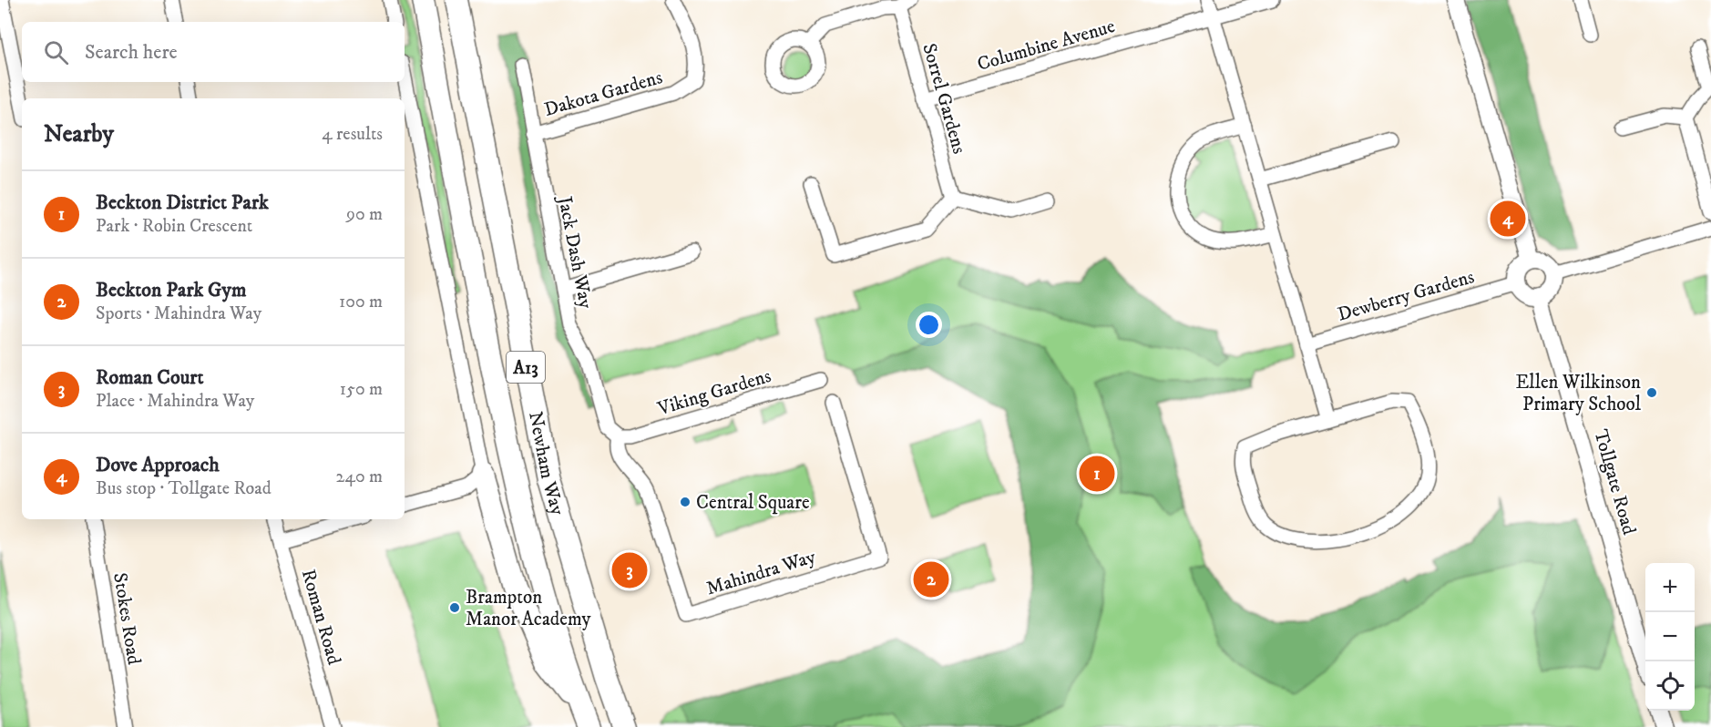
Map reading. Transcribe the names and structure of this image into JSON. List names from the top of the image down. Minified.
{"streets":{"highway":["A13","Newham Way"],"street":["Columbine Avenue","Dakota Gardens","Sorrel Gardens","Jack Dash Way","Dewberry Gardens","Viking Gardens","Tollgate Road","Mahindra Way","Roman Road","Stokes Road"]},"crossings":[["Columbine Avenue","Sorrel Gardens"],["Dakota Gardens","Jack Dash Way"],["Jack Dash Way","Viking Gardens"],["Jack Dash Way","Mahindra Way"],["Dewberry Gardens","Tollgate Road"],["Viking Gardens","Mahindra Way"]],"places":["Ellen Wilkinson Primary School","Central Square","Brampton Manor Academy"],"page":{"search":"Search here","heading":["Nearby","4 results"],"list":[{"mark":"1","name":"Beckton District Park","note":"Park · Robin Crescent","value":"90 m"},{"mark":"2","name":"Beckton Park Gym","note":"Sports · Mahindra Way","value":"100 m"},{"mark":"3","name":"Roman Court","note":"Place · Mahindra Way","value":"150 m"},{"mark":"4","name":"Dove Approach","note":"Bus stop · Tollgate Road","value":"240 m"}],"pins":["4","1","3","2"],"map_buttons":["+","−"]}}
